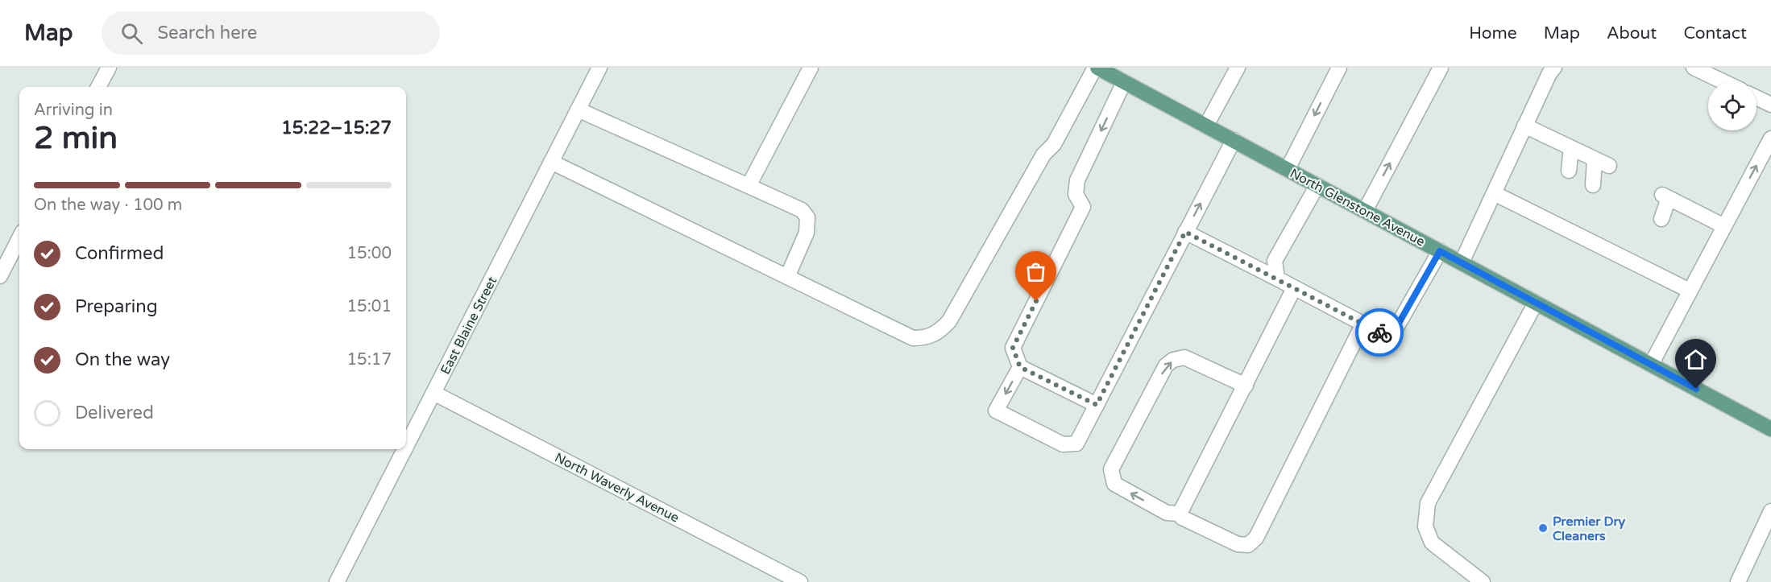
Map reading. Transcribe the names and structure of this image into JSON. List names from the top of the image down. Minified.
{"streets":{"main road":["North Glenstone Avenue"],"street":["East Blaine Street","North Waverly Avenue"]},"crossings":[["East Blaine Street","North Waverly Avenue"]],"places":["Premier Dry Cleaners"],"page":{"header":"Map","search":"Search here","nav":["Home","Map","About","Contact"],"heading":["2 min","Arriving in","15:22–15:27"],"bar":"On the way · 100 m","list":[["Confirmed","15:00"],["Preparing","15:01"],["On the way","15:17"],"Delivered"]}}
